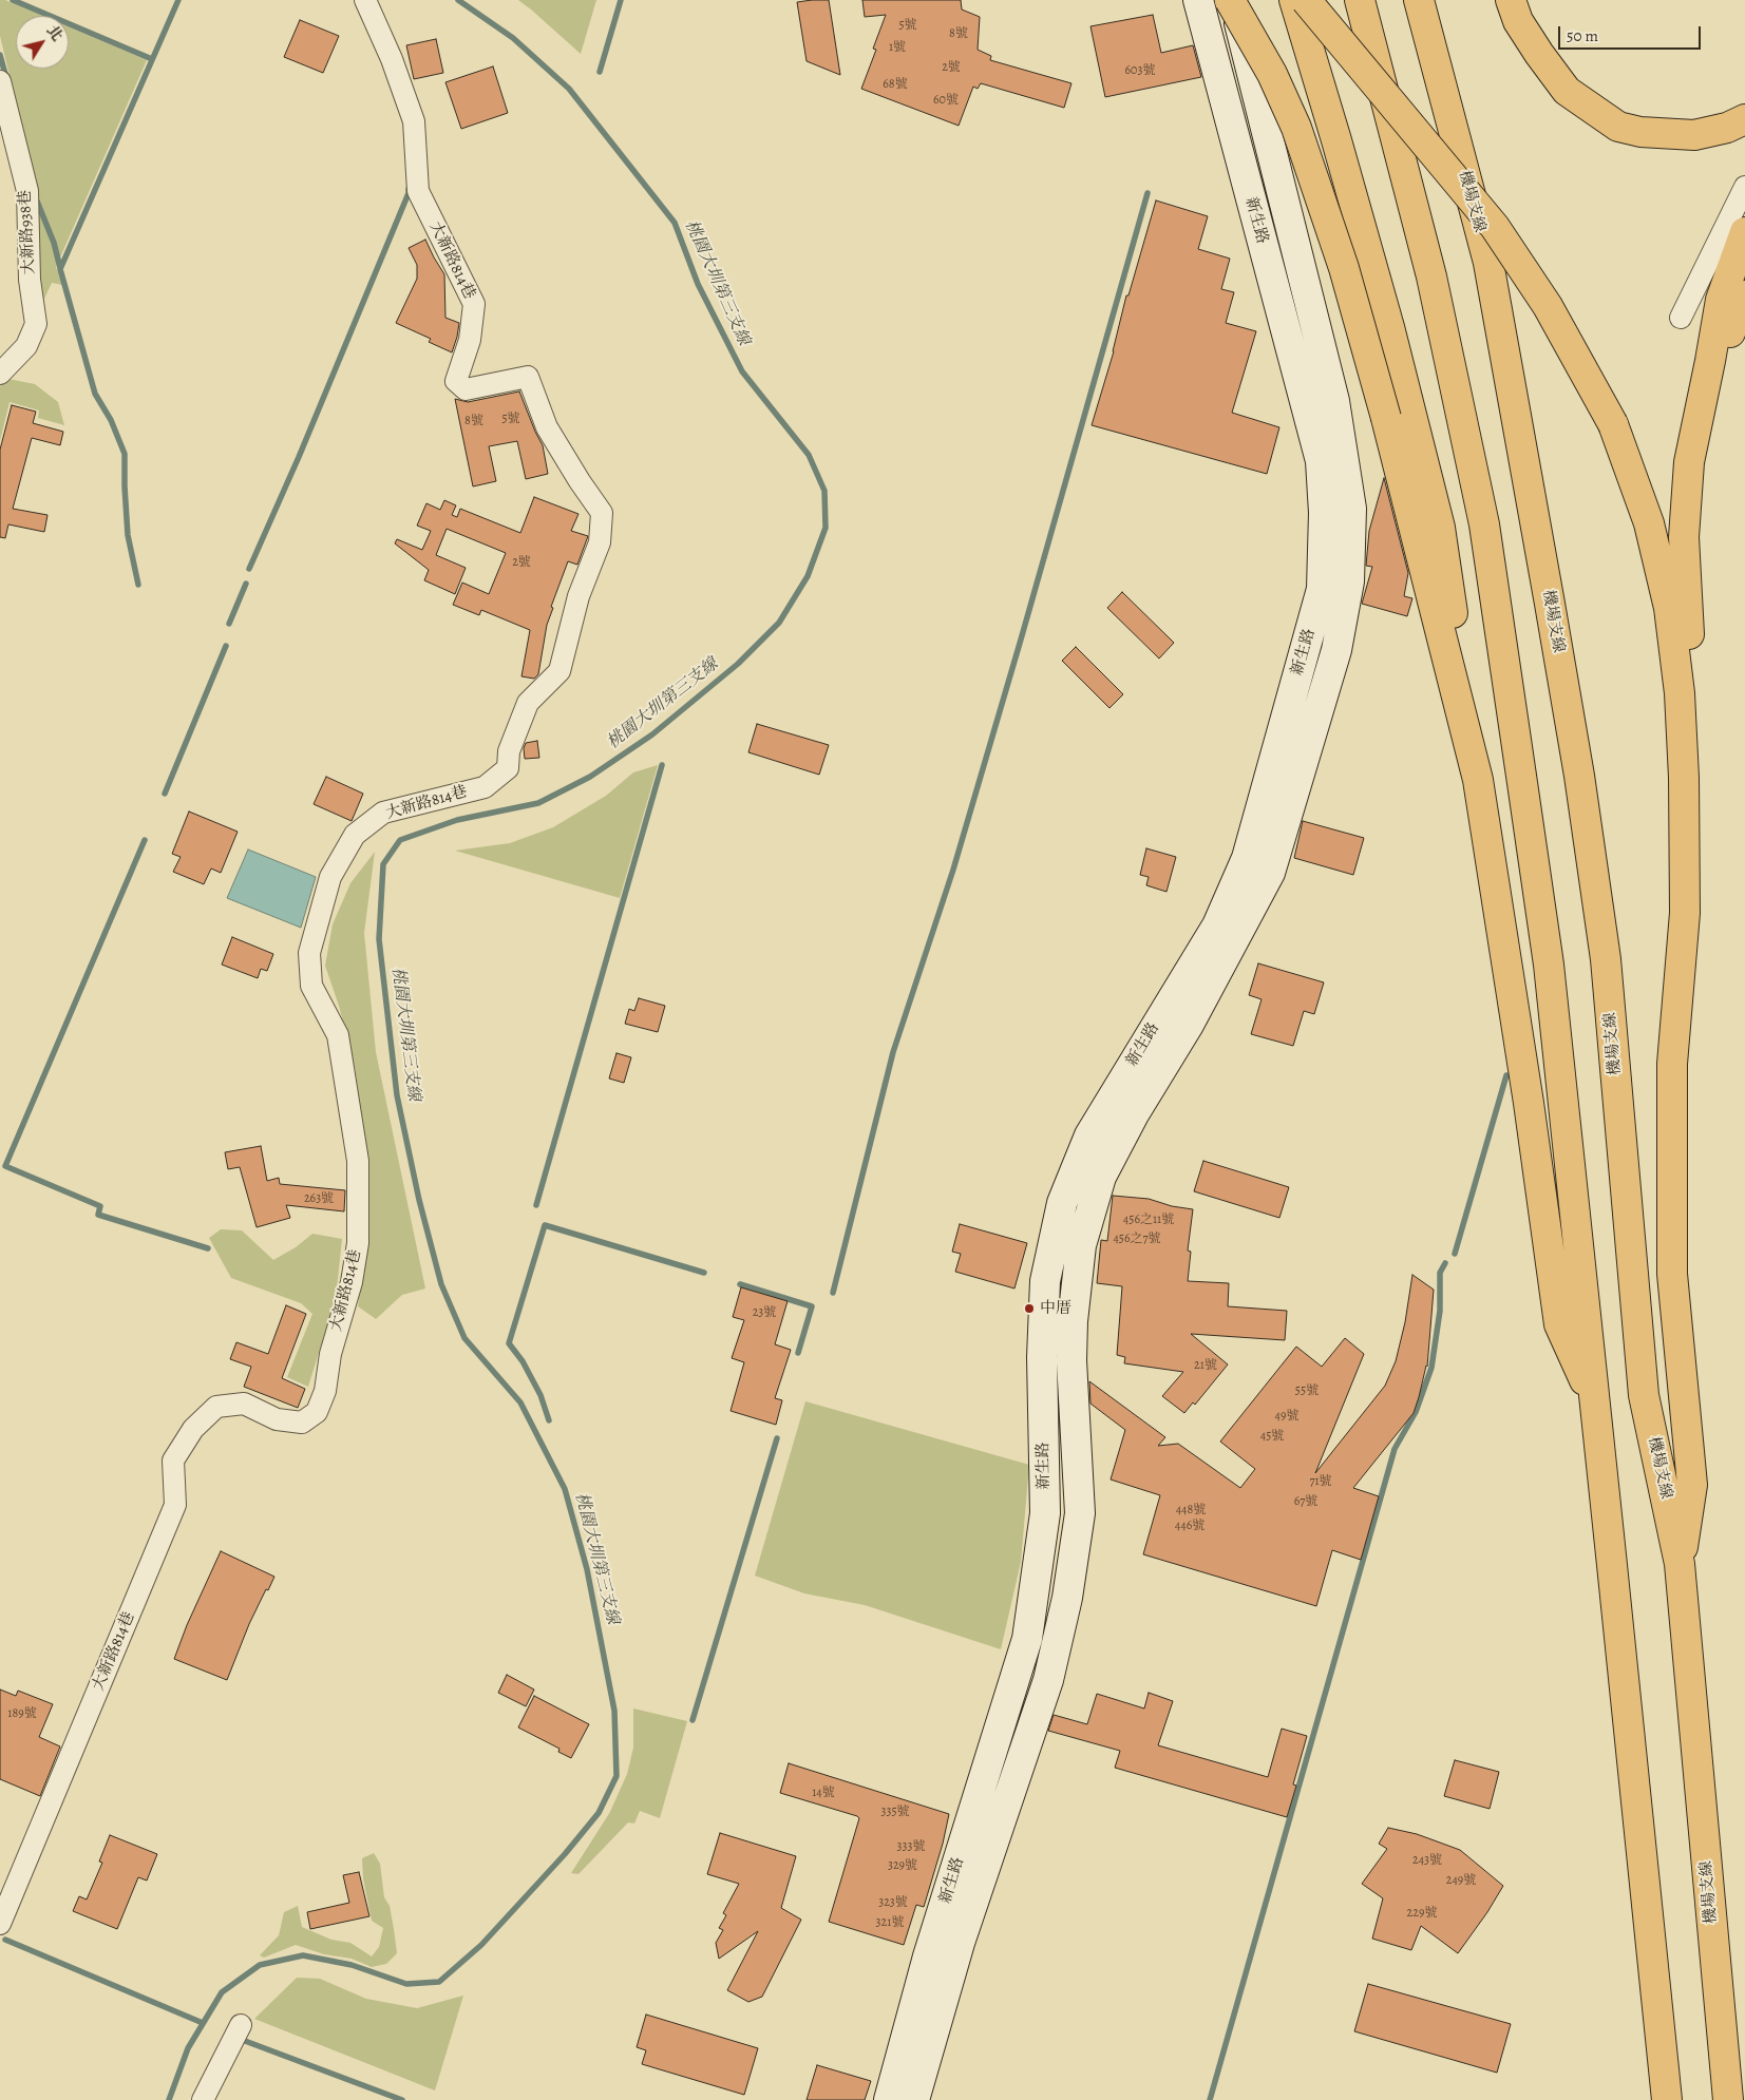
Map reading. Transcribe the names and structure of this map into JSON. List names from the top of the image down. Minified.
{"streets":{"main road":["機場支線","新生路"],"street":["大新路938巷","大新路814巷"]},"water":["桃園大圳第三支線"],"places":["中厝"],"house_numbers":["5號","8號","1號","2號","603號","68號","60號","5號","8號","2號","263號","456之11號","456之7號","23號","21號","55號","49號","45號","71號","67號","448號","446號","189號","14號","335號","333號","243號","329號","249號","323號","229號","321號"],"scale_bar":"50 m","north":"top right"}
